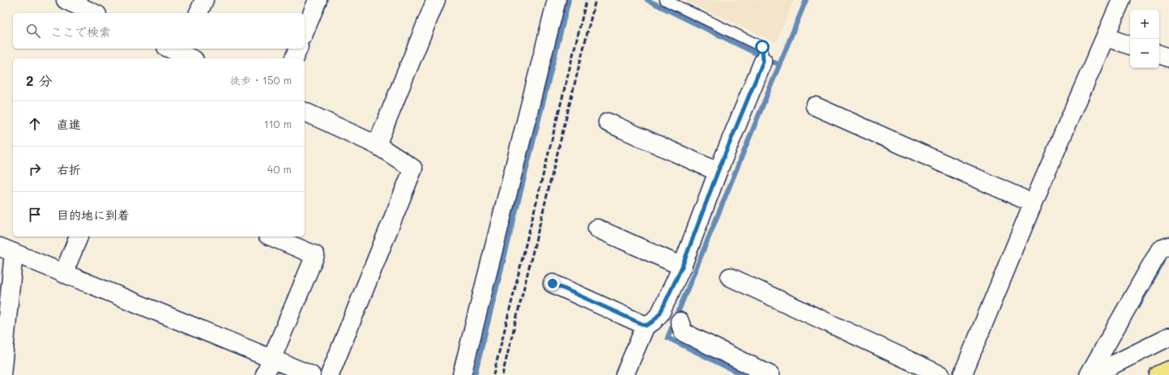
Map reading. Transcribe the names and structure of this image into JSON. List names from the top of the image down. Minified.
{"page":{"map_buttons":["+","−"],"search":"ここで検索","heading":["2 分","徒歩 · 150 m"],"list":[["直進","110 m"],["右折","40 m"],"目的地に到着"]}}
